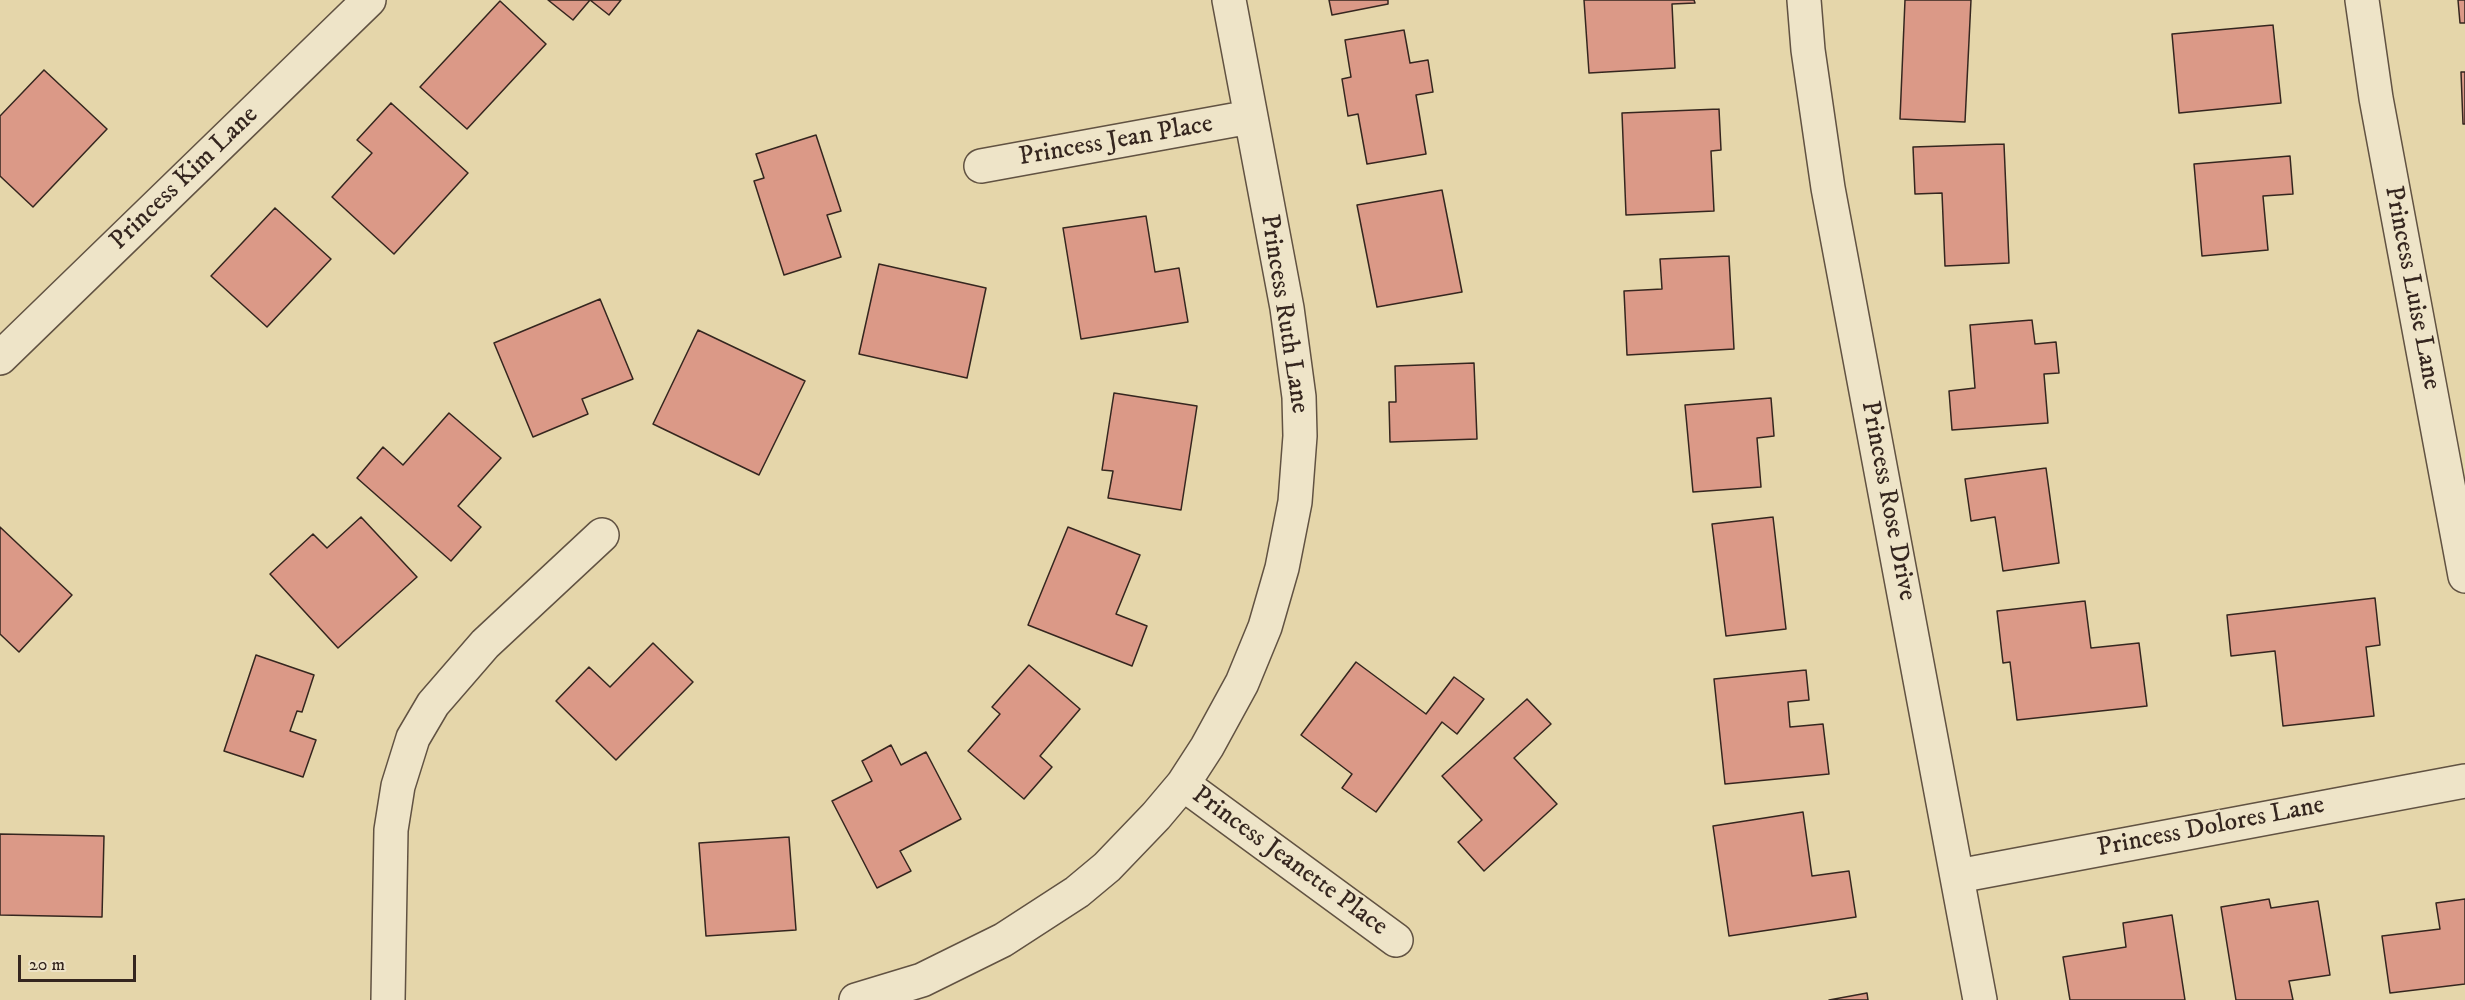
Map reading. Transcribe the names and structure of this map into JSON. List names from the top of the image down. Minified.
{"streets":{"street":["Princess Jean Place","Princess Kim Lane","Princess Luise Lane","Princess Ruth Lane","Princess Rose Drive","Princess Dolores Lane","Princess Jeanette Place"]},"crossings":[["Princess Jean Place","Princess Ruth Lane"],["Princess Ruth Lane","Princess Jeanette Place"],["Princess Rose Drive","Princess Dolores Lane"]],"scale_bar":"20 m"}
